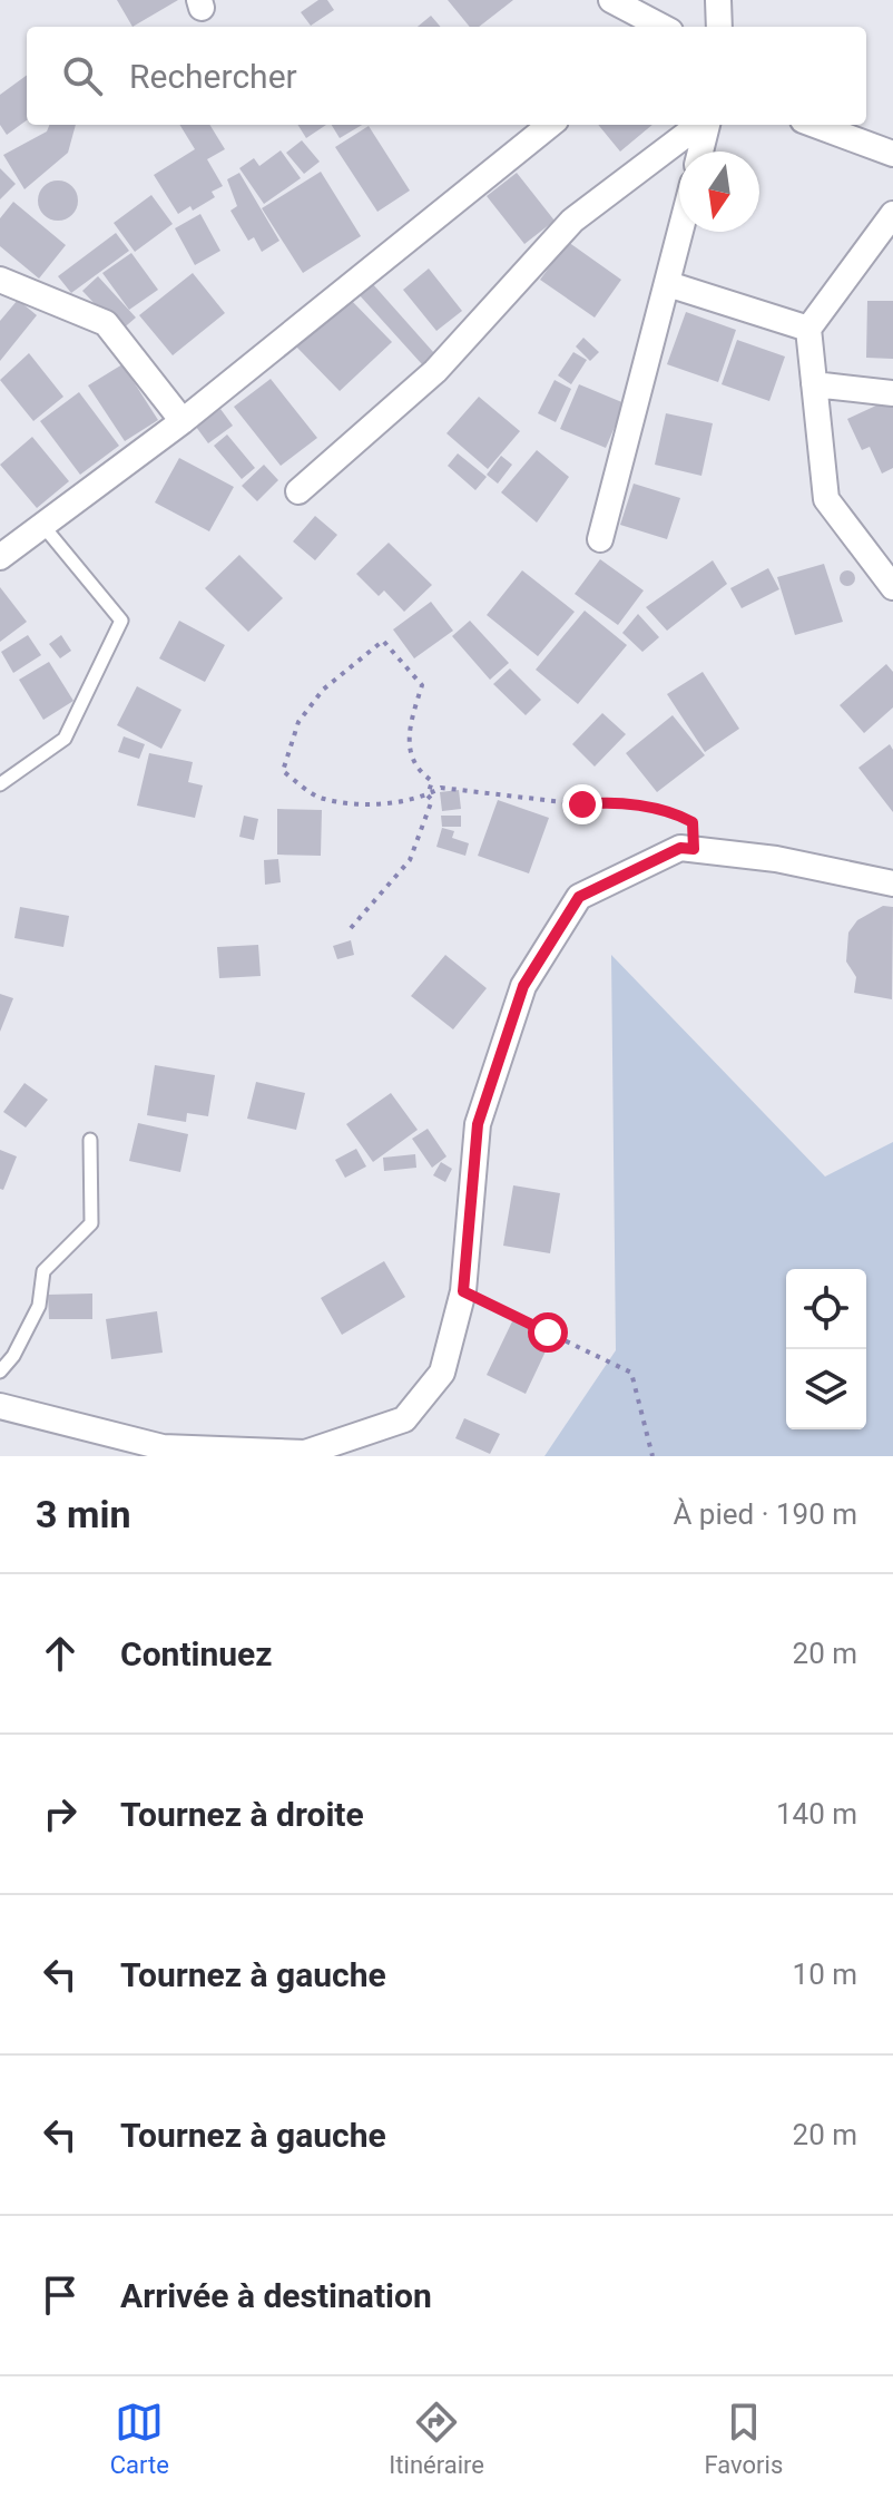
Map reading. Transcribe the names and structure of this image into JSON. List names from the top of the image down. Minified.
{"north":"bottom","page":{"search":"Rechercher","heading":["3 min","À pied · 190 m"],"list":[["Continuez","20 m"],["Tournez à droite","140 m"],["Tournez à gauche","10 m"],["Tournez à gauche","20 m"],"Arrivée à destination"],"nav":["Carte","Itinéraire","Favoris"]}}
